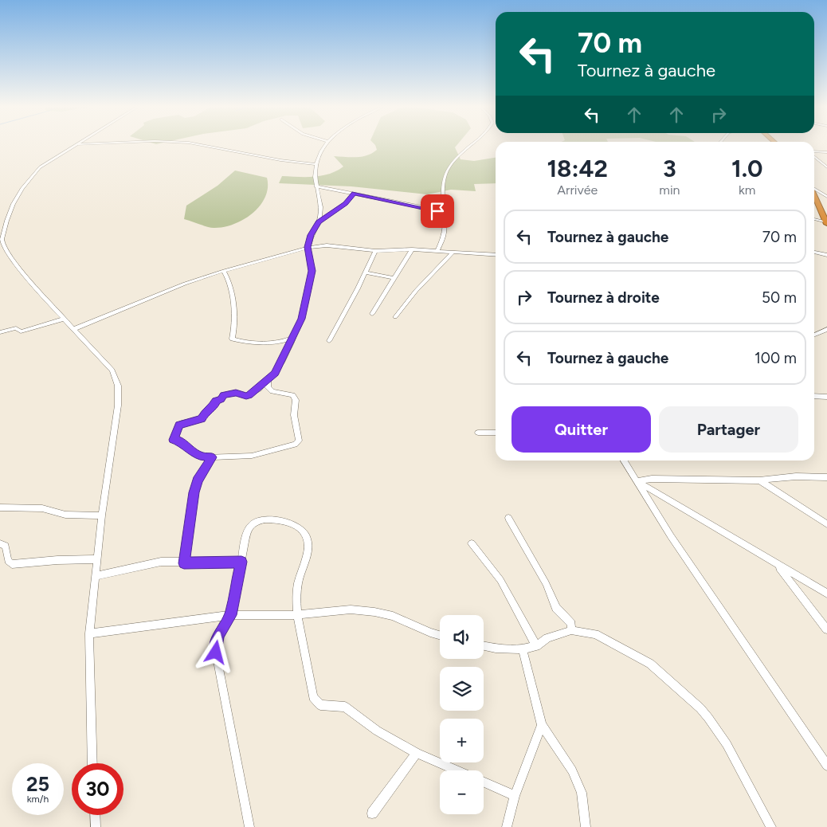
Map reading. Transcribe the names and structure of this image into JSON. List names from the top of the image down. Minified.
{"page":{"turn":["70 m","Tournez à gauche"],"eta":["18:42","Arrivée","3","min","1.0","km"],"list":[{"name":"Tournez à gauche","value":"70 m"},{"name":"Tournez à droite","value":"50 m"},{"name":"Tournez à gauche","value":"100 m"}],"buttons":["Quitter","Partager"],"map_buttons":["+","−"],"speed":"25 km/h","limit":"30"}}
